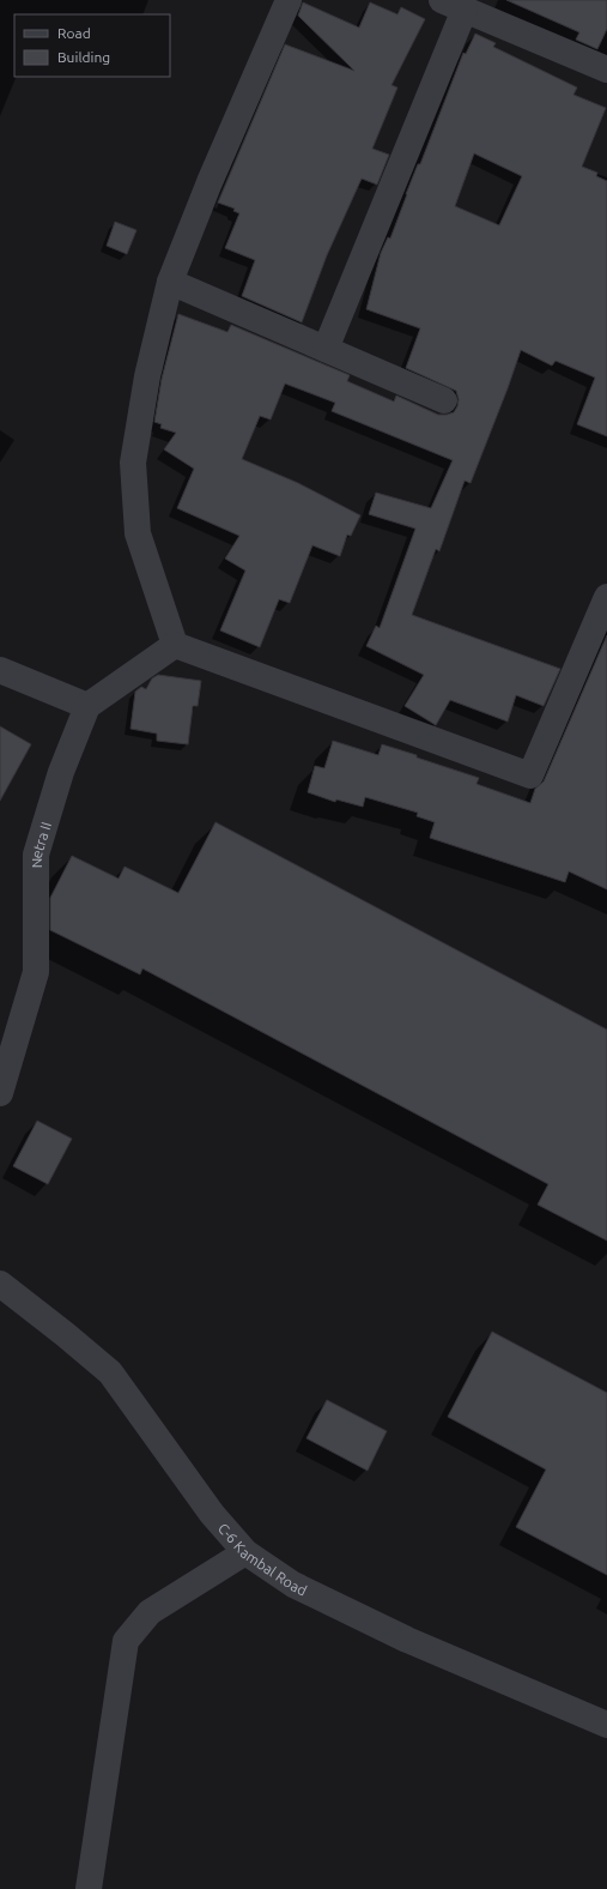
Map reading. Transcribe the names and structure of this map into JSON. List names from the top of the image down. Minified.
{"streets":{"street":["Netra II","C-6 Kambal Road"]},"legend":["Road","Building"]}
